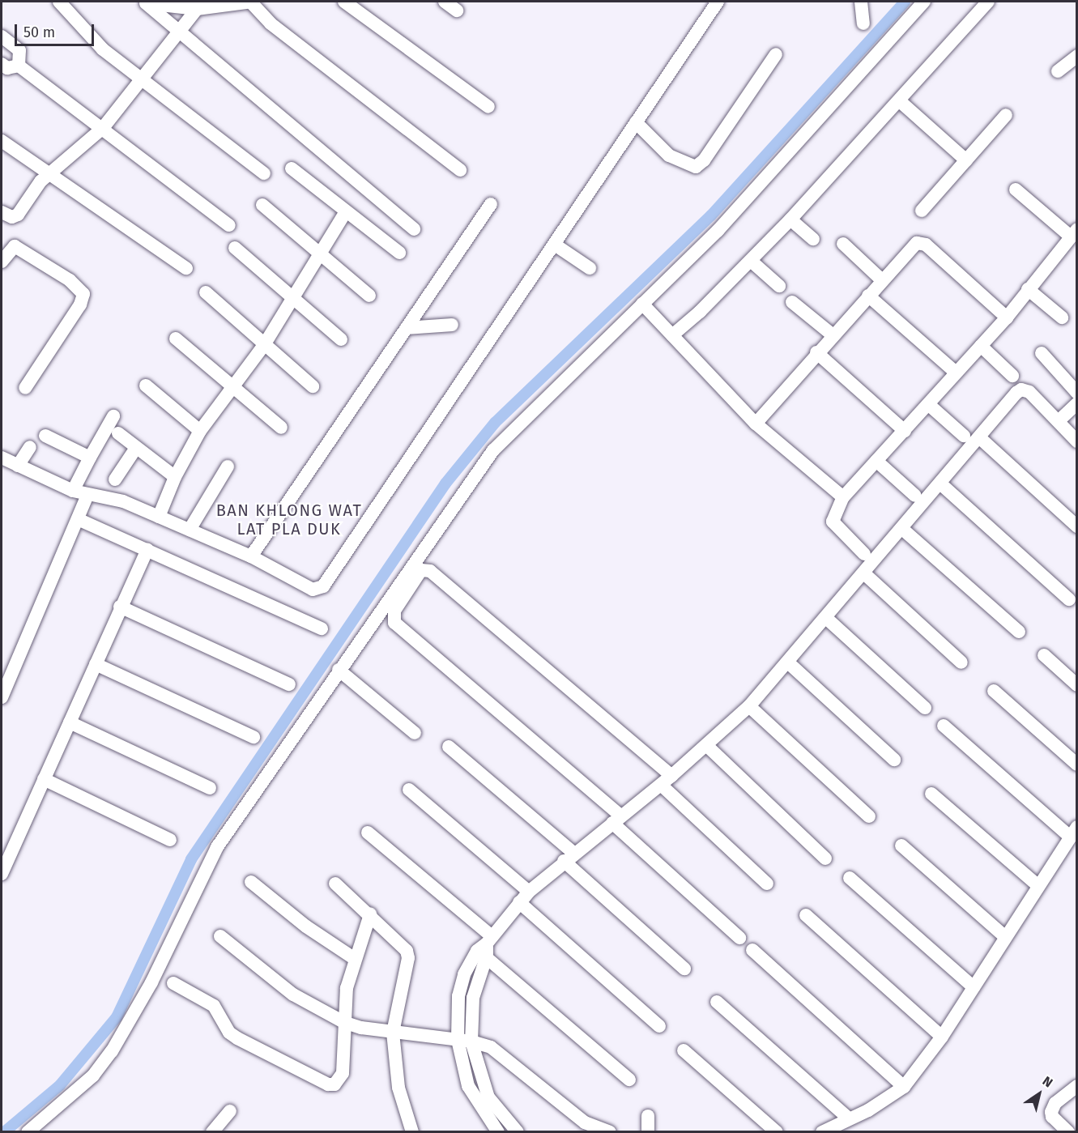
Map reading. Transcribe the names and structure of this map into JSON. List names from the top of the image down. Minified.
{"districts":["BAN KHLONG WAT LAT PLA DUK"],"scale_bar":"50 m","north":"top right"}
